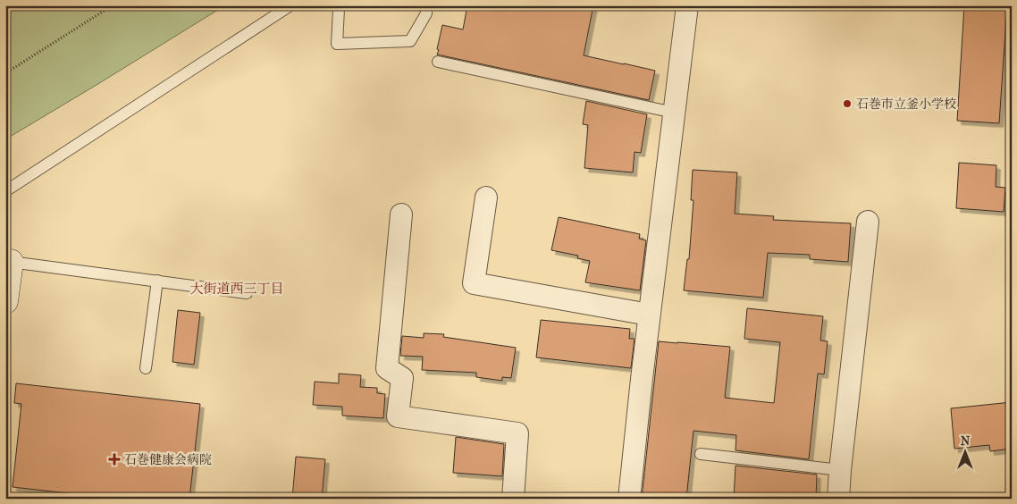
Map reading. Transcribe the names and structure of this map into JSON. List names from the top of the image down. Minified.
{"districts":["大街道西三丁目"],"places":{"other":["石巻市立釜小学校"],"health":["石巻健康会病院"]},"north":"top"}
